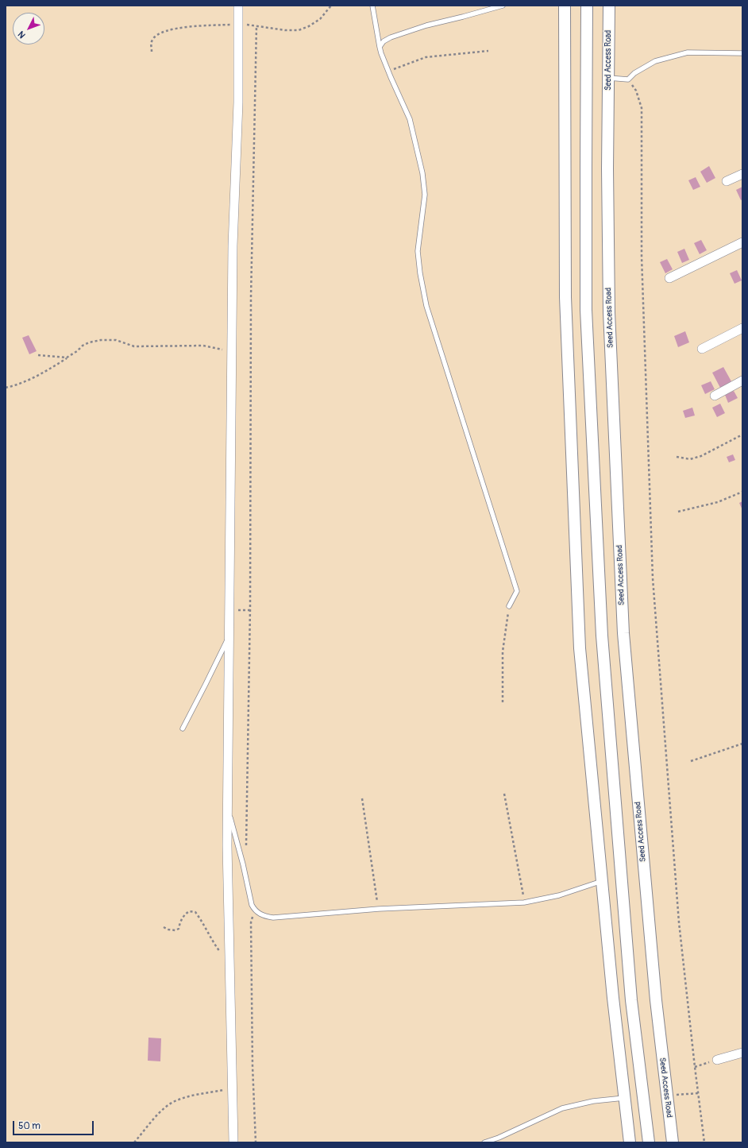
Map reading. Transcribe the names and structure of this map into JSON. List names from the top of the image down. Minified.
{"streets":{"street":["Seed Access Road"]},"scale_bar":"50 m","north":"bottom left"}
